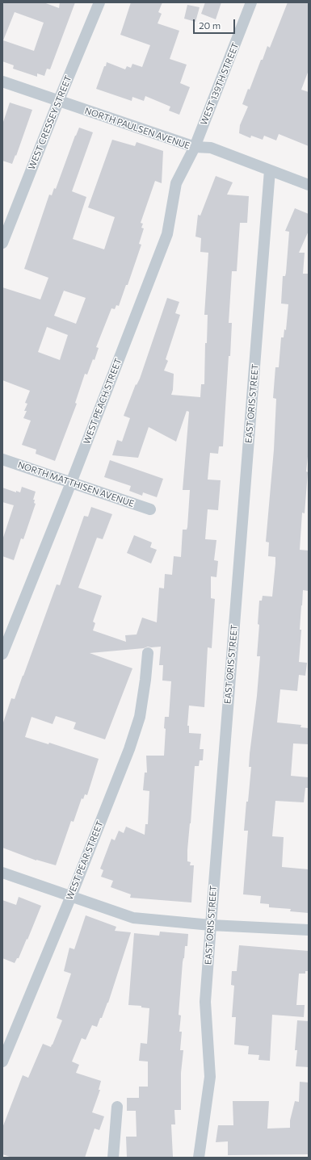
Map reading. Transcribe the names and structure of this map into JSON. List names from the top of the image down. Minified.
{"streets":{"street":["WEST 139TH STREET","WEST CRESSEY STREET","NORTH PAULSEN AVENUE","WEST PEACH STREET","EAST ORIS STREET","NORTH MATTHISEN AVENUE","WEST PEAR STREET"]},"crossings":[["WEST 139TH STREET","NORTH PAULSEN AVENUE"],["WEST 139TH STREET","WEST PEACH STREET"],["WEST CRESSEY STREET","NORTH PAULSEN AVENUE"],["NORTH PAULSEN AVENUE","WEST PEACH STREET"],["NORTH PAULSEN AVENUE","EAST ORIS STREET"],["WEST PEACH STREET","NORTH MATTHISEN AVENUE"]],"scale_bar":"20 m"}
